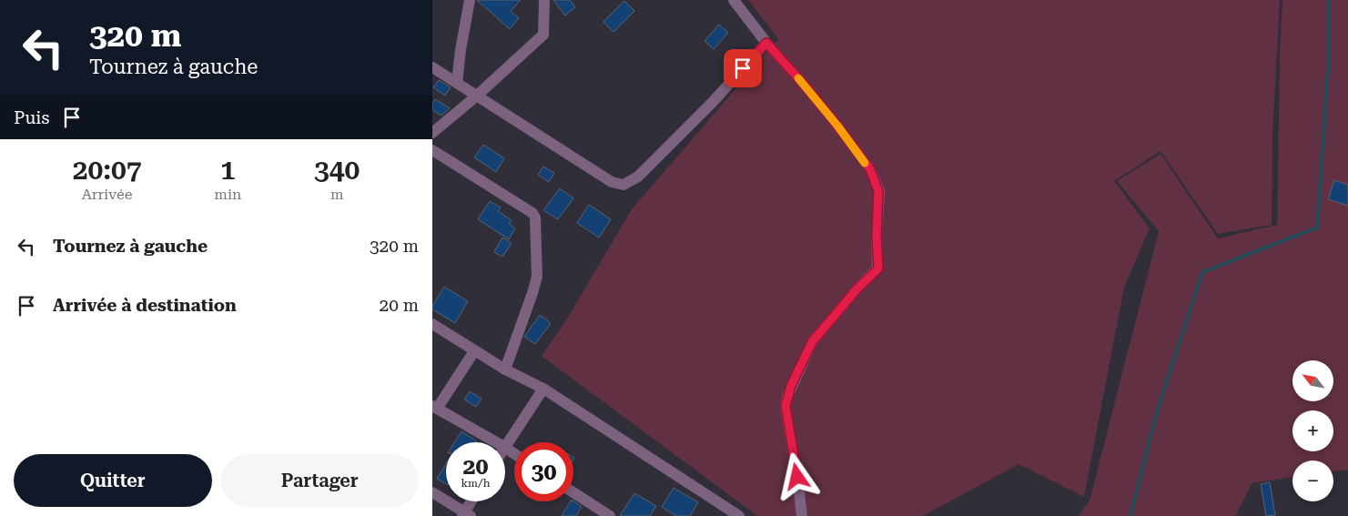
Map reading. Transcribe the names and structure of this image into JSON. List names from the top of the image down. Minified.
{"north":"top left","page":{"turn":["320 m","Tournez à gauche"],"then":"Puis","eta":["20:07","Arrivée","1","min","340","m"],"list":[{"name":"Tournez à gauche","value":"320 m"},{"name":"Arrivée à destination","value":"20 m"}],"map_buttons":["+","−"],"speed":"20 km/h","limit":"30","buttons":["Quitter","Partager"]}}
